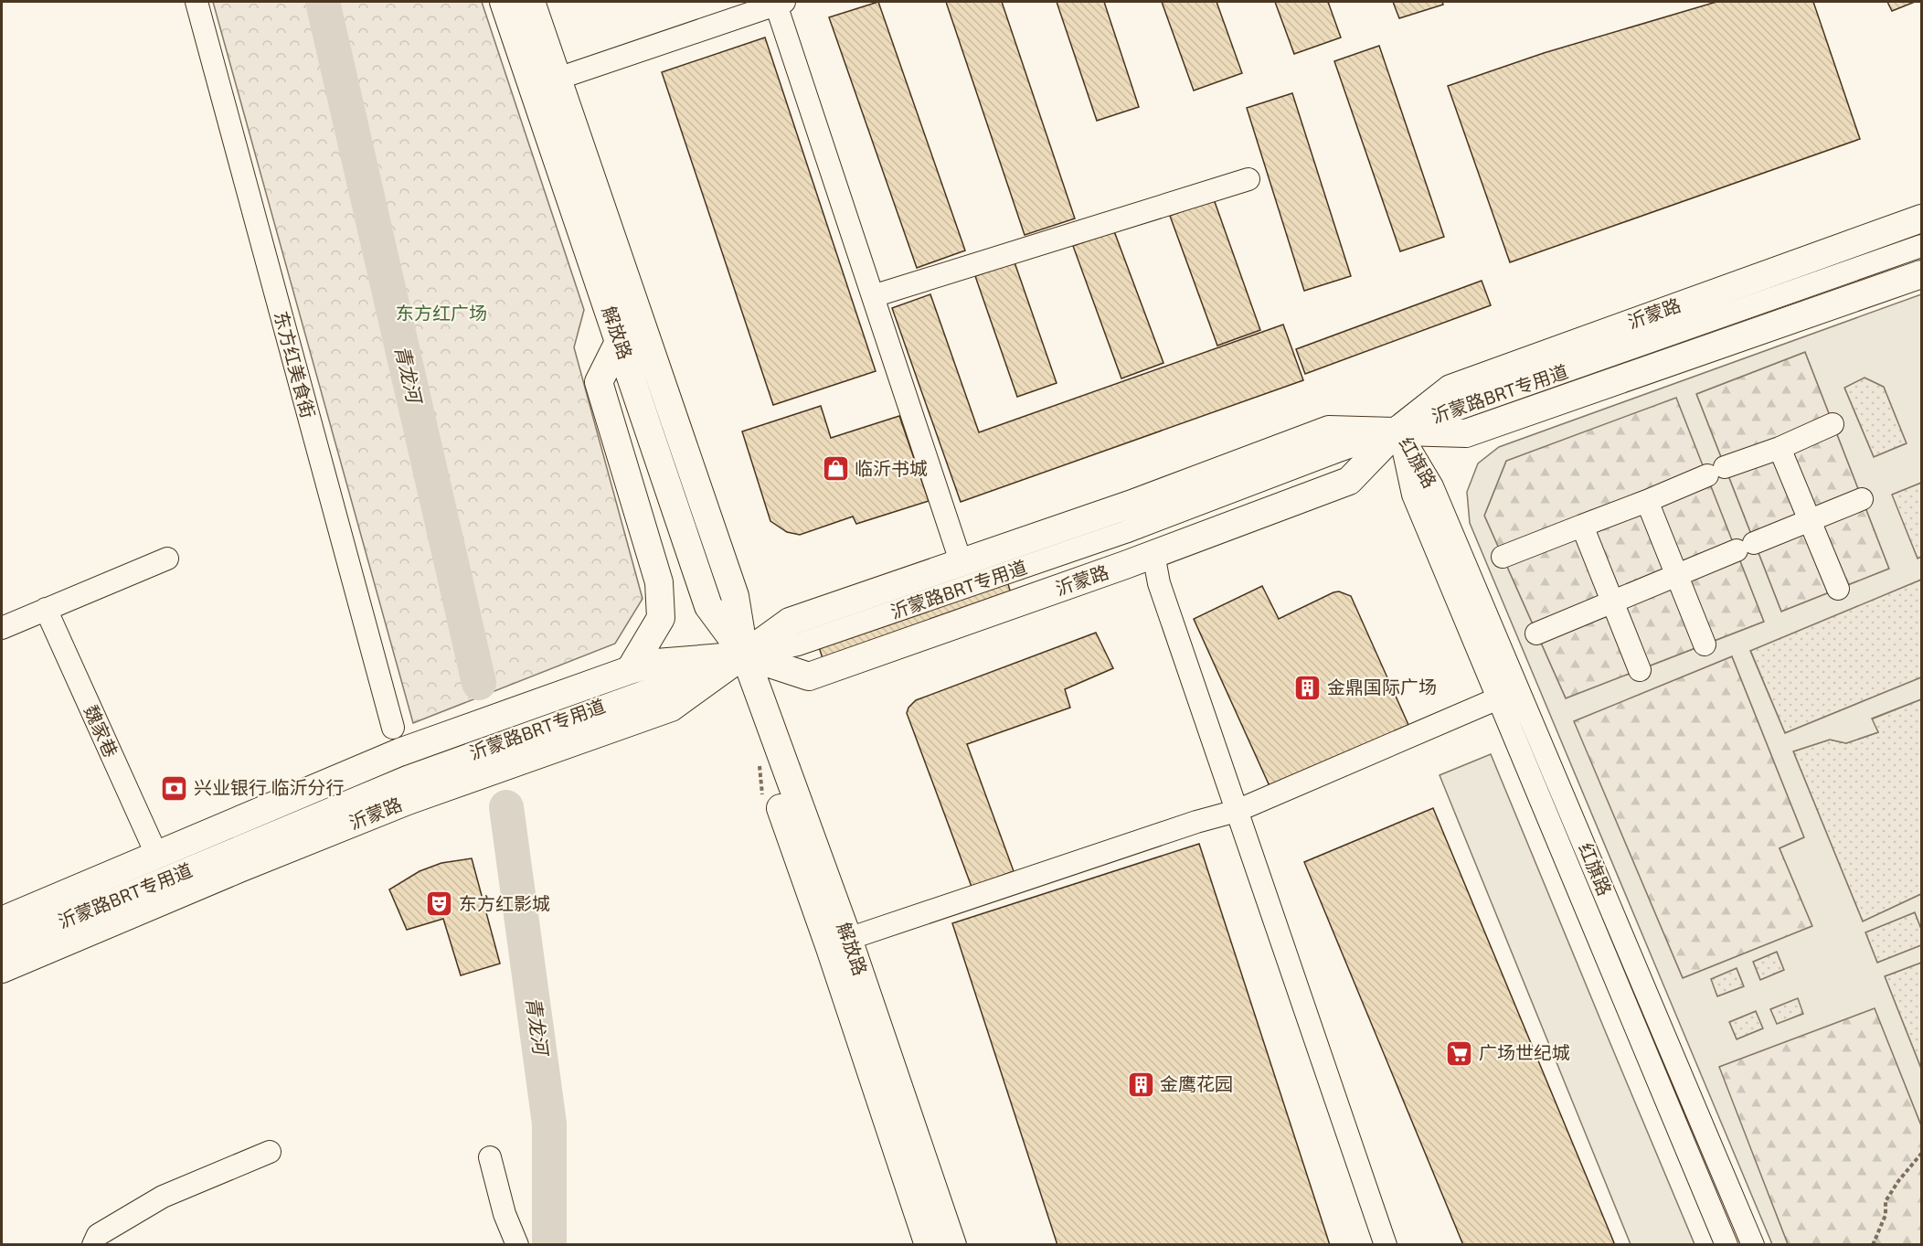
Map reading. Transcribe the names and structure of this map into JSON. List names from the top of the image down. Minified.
{"streets":{"main road":["沂蒙路","解放路"],"street":["东方红美食街","沂蒙路BRT专用道","红旗路","魏家巷"]},"crossings":[["沂蒙路","解放路"],["沂蒙路","沂蒙路BRT专用道"],["沂蒙路","红旗路"],["沂蒙路","魏家巷"],["解放路","沂蒙路BRT专用道"],["沂蒙路BRT专用道","红旗路"]],"water":["青龙河"],"parks":["东方红广场"],"places":{"shop":["临沂书城"],"building":["金鼎国际广场","金鹰花园"],"bank":["兴业银行 临沂分行"],"theatre":["东方红影城"],"supermarket":["广场世纪城"]}}
